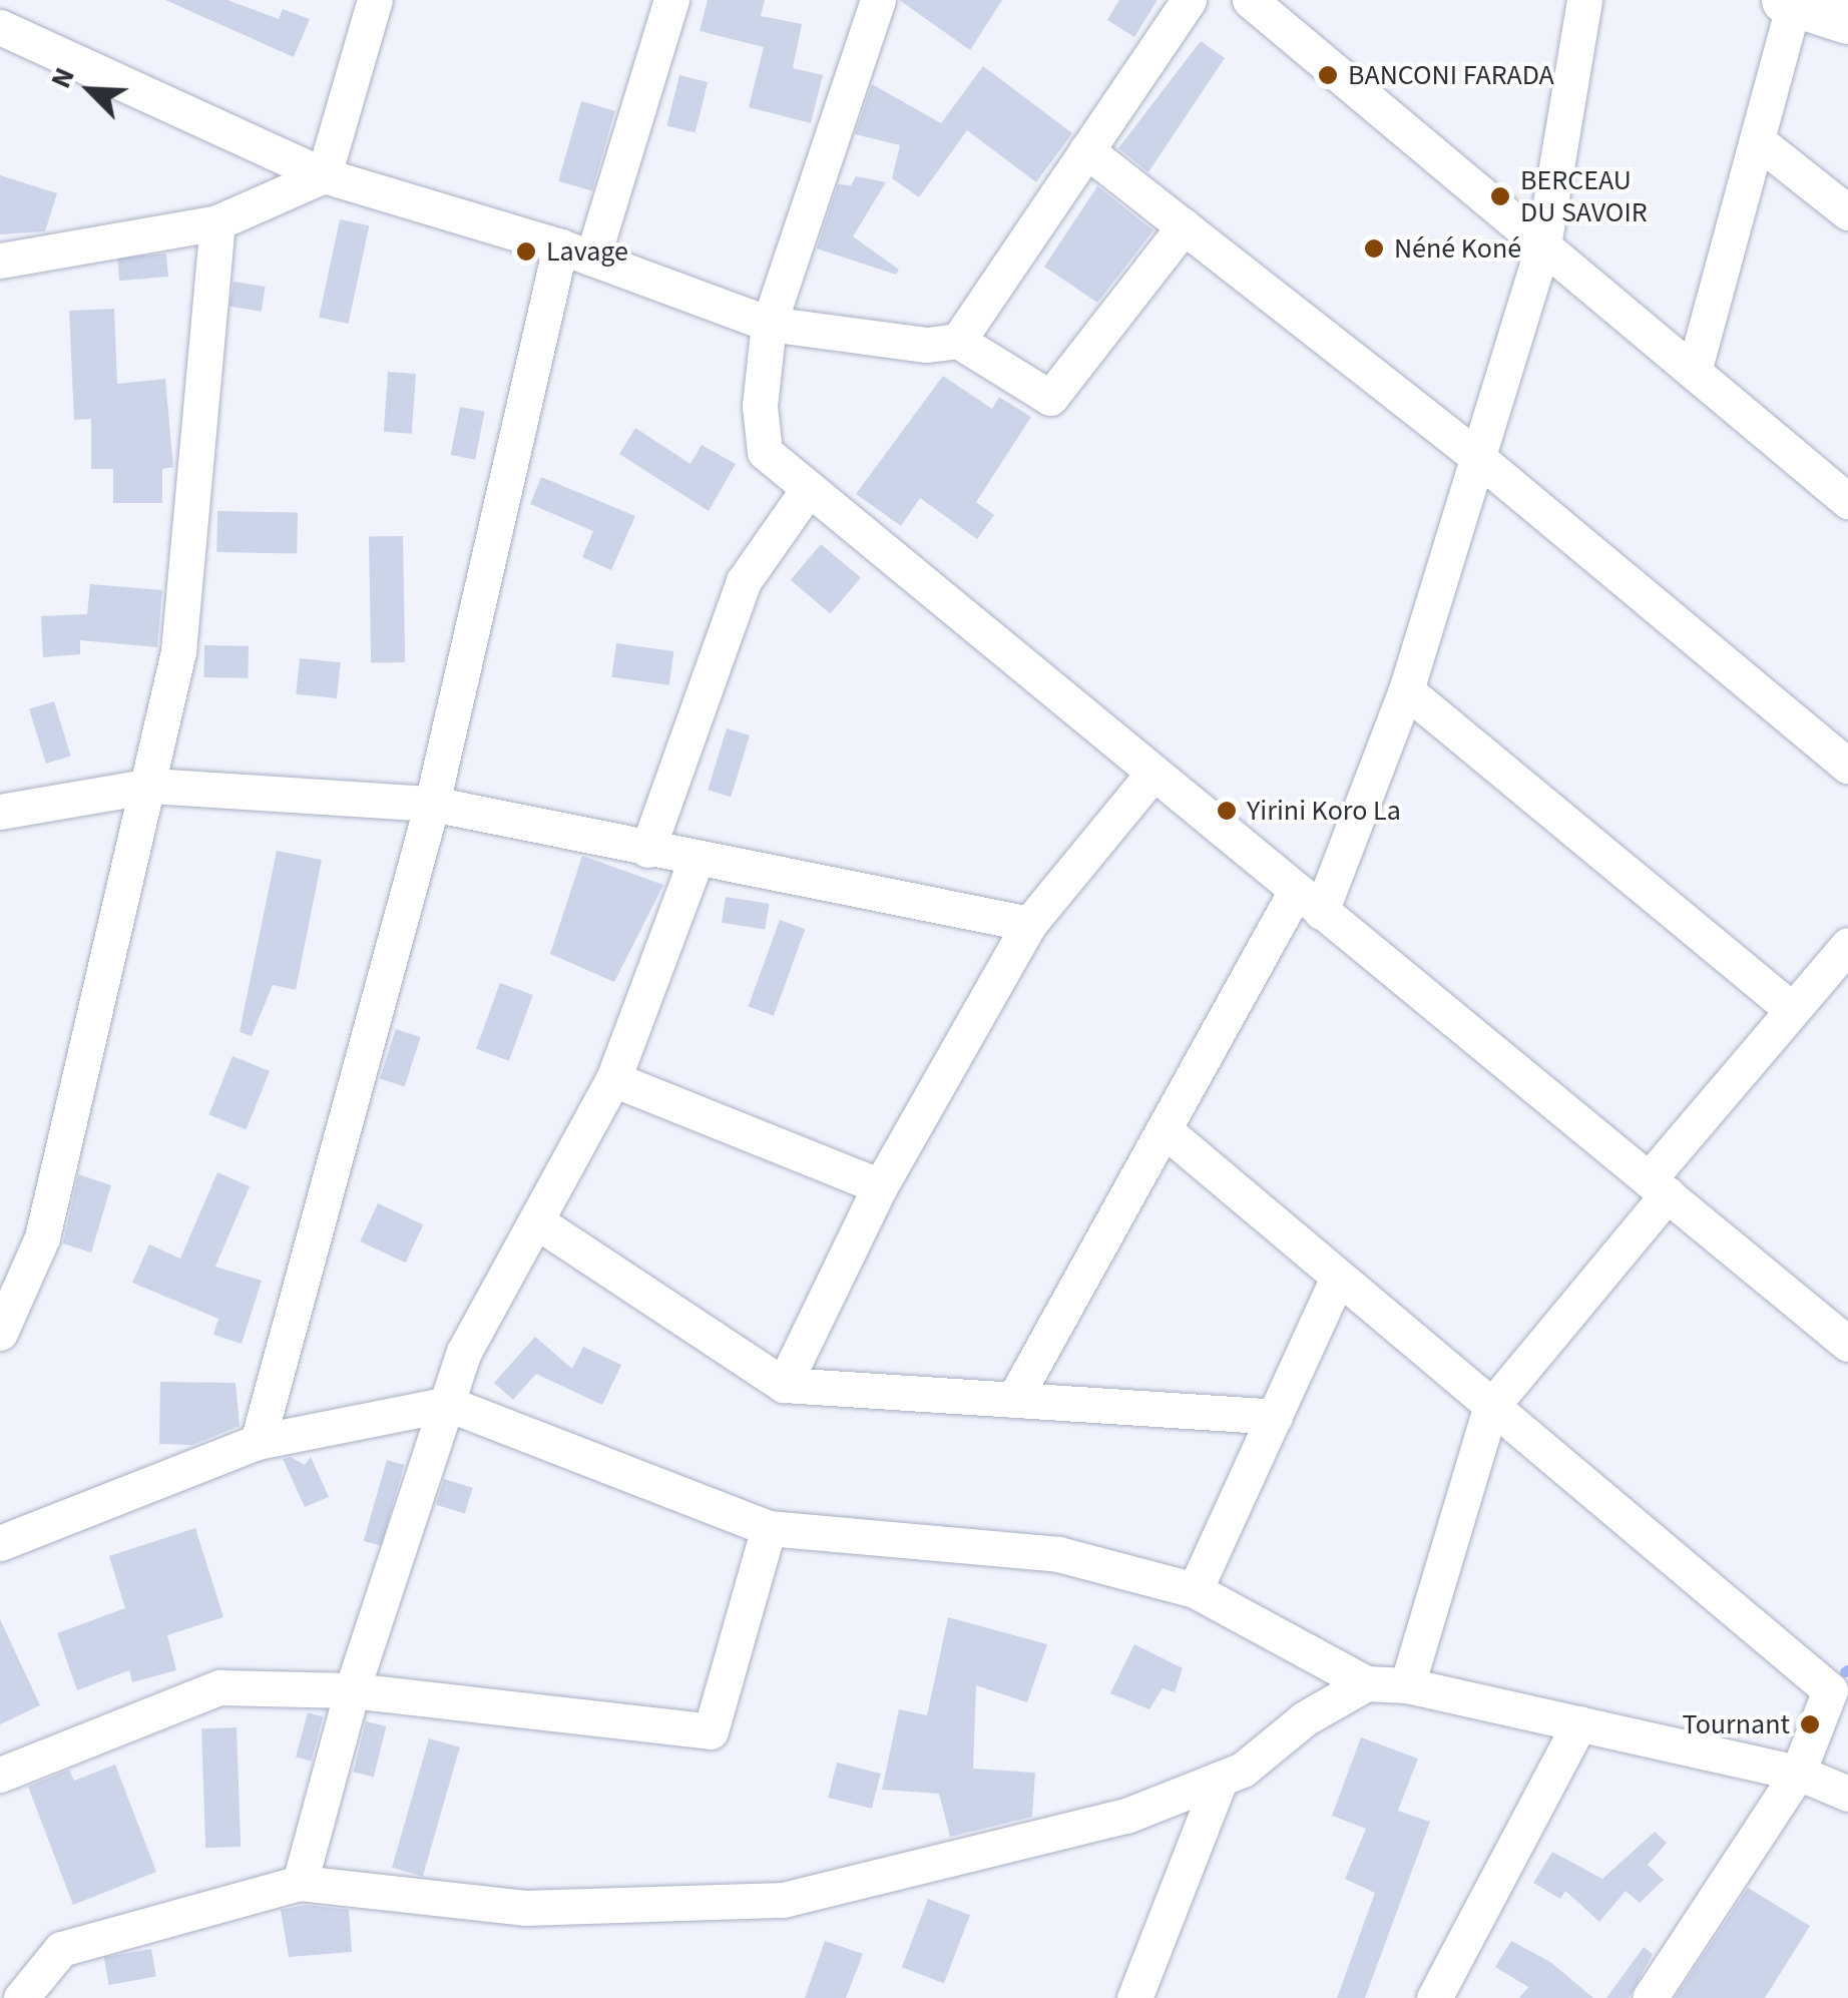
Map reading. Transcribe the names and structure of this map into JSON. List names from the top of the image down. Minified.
{"places":["BANCONI FARADA","BERCEAU DU SAVOIR","Néné Koné","Lavage","Yirini Koro La","Tournant"],"north":"top left"}
